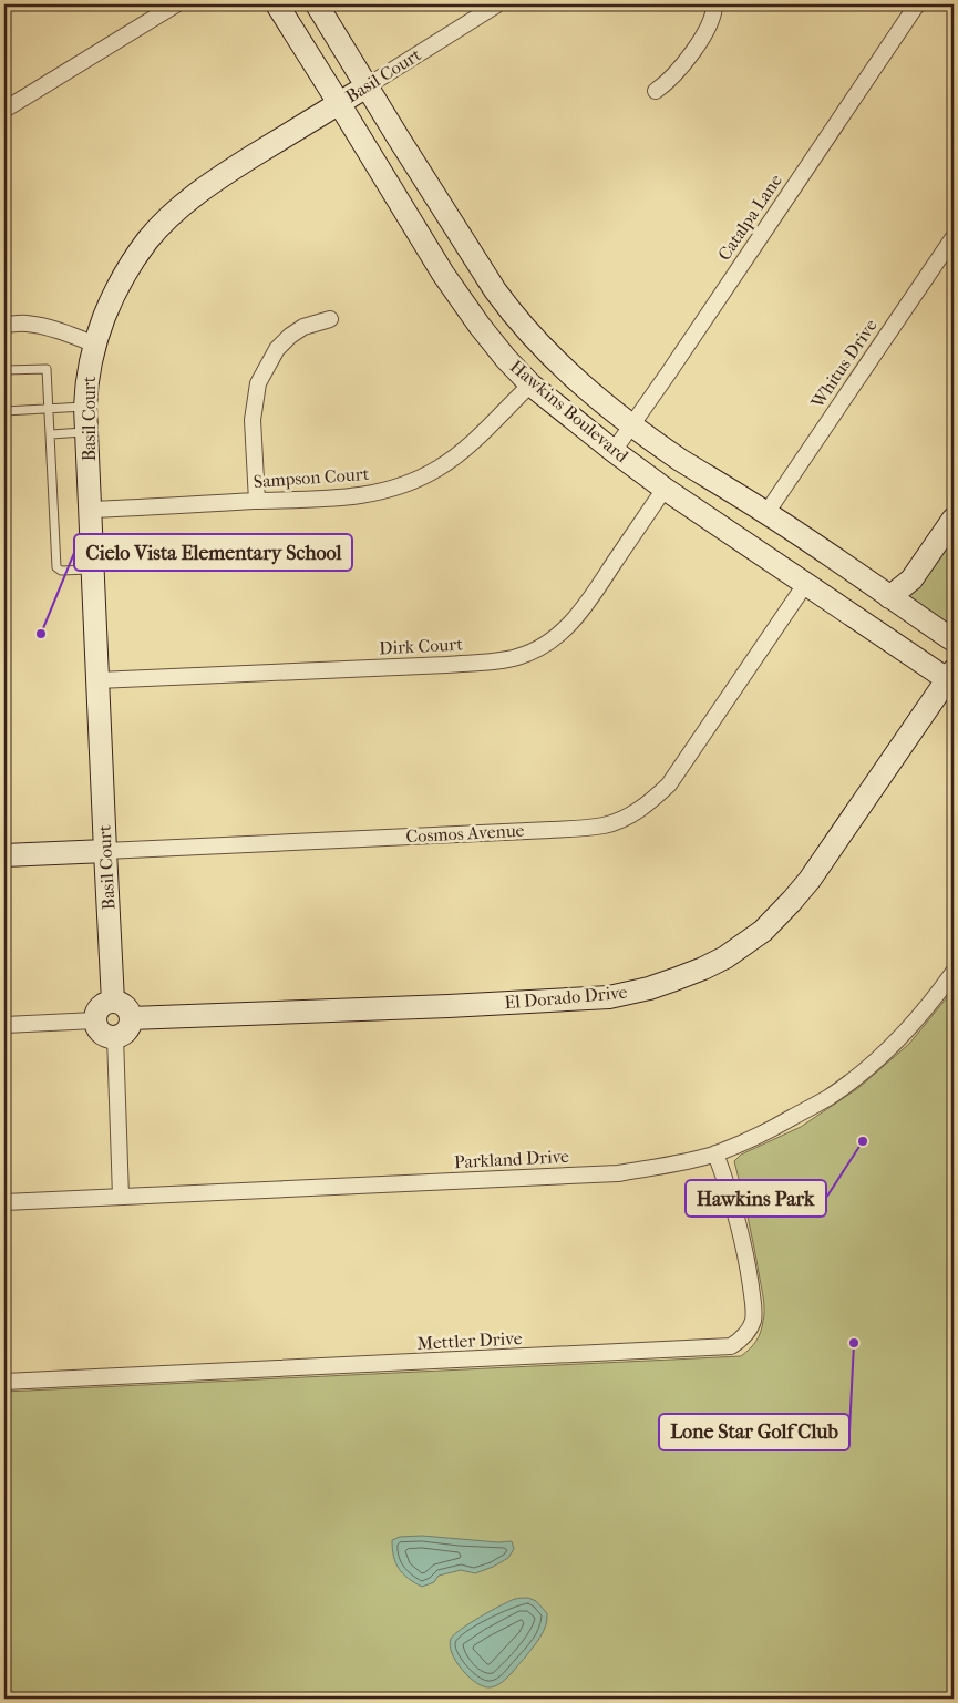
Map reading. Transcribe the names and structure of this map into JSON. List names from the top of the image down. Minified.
{"streets":{"street":["Basil Court","Catalpa Lane","Whitus Drive","Hawkins Boulevard","Sampson Court","Dirk Court","Cosmos Avenue","El Dorado Drive","Parkland Drive","Mettler Drive"]},"crossings":[["Basil Court","Hawkins Boulevard"],["Basil Court","Sampson Court"],["Basil Court","Dirk Court"],["Basil Court","Cosmos Avenue"],["Basil Court","El Dorado Drive"],["Catalpa Lane","Hawkins Boulevard"],["Whitus Drive","Hawkins Boulevard"],["Hawkins Boulevard","Sampson Court"],["Hawkins Boulevard","Dirk Court"],["Hawkins Boulevard","Cosmos Avenue"],["Hawkins Boulevard","El Dorado Drive"],["Parkland Drive","Mettler Drive"]],"places":["Cielo Vista Elementary School","Hawkins Park","Lone Star Golf Club"]}
